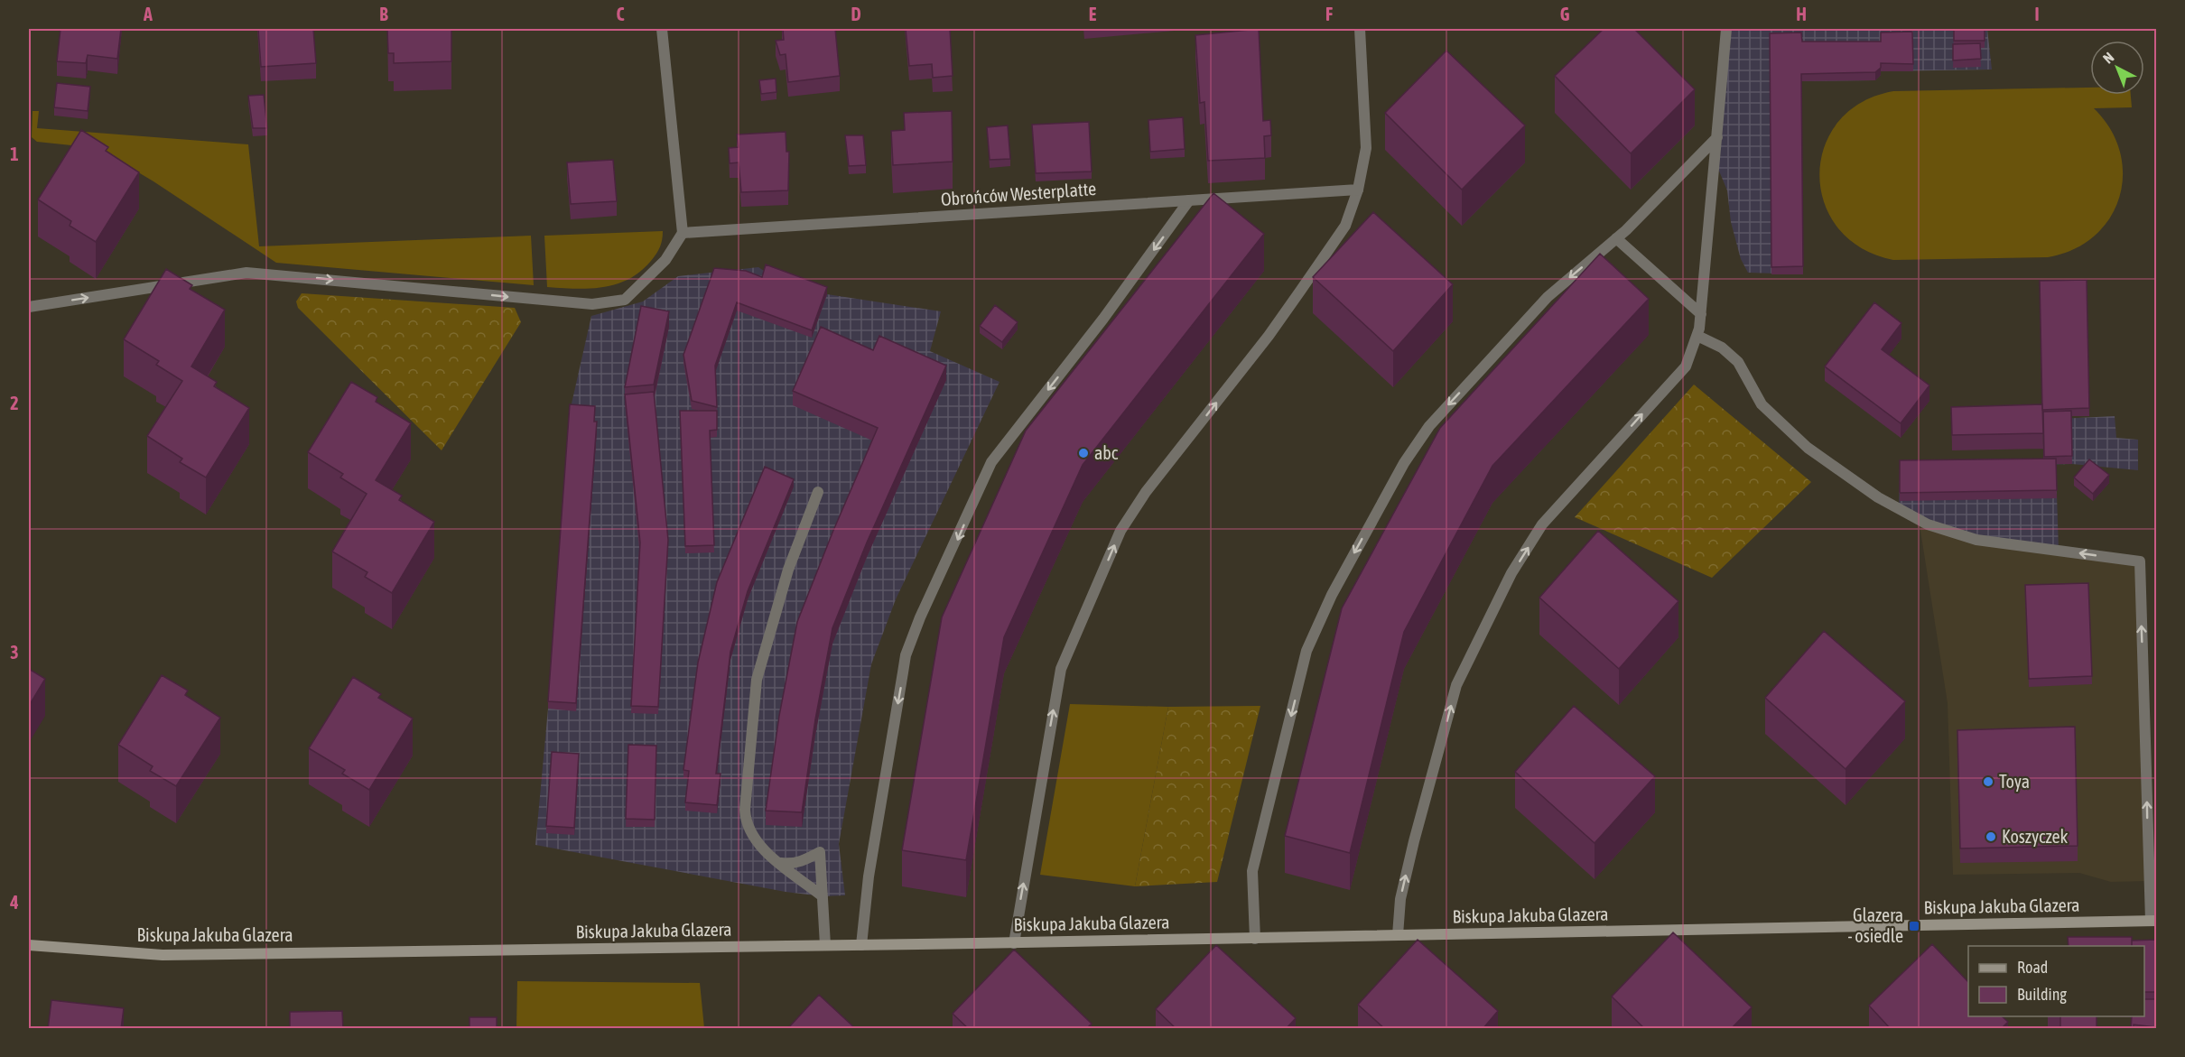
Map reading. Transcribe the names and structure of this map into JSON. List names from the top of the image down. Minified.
{"streets":{"street":["Obrońców Westerplatte","Biskupa Jakuba Glazera"]},"places":{"other":["abc","Toya","Koszyczek"],"transit":["Glazera - osiedle"]},"legend":["Road","Building"],"north":"top left","grid":{"columns":["A","B","C","D","E","F","G","H","I"],"rows":["1","2","3","4"]}}
